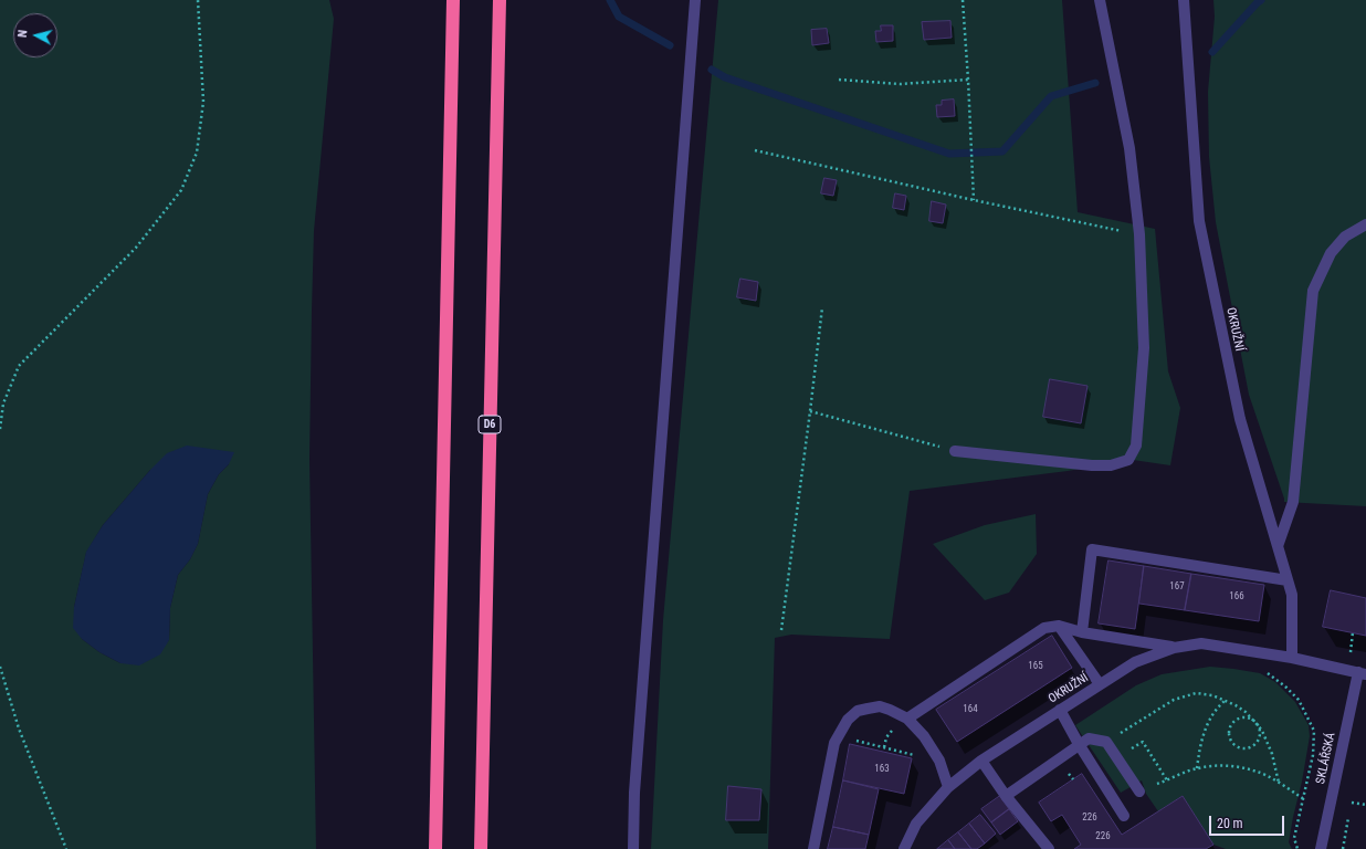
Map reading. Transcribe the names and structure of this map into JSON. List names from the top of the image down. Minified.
{"streets":{"highway":["D6"],"street":["OKRUŽNÍ","SKLÁŘSKÁ"]},"crossings":[["OKRUŽNÍ","SKLÁŘSKÁ"]],"house_numbers":["167","166","165","164","163","226","226"],"scale_bar":"20 m","north":"left"}
